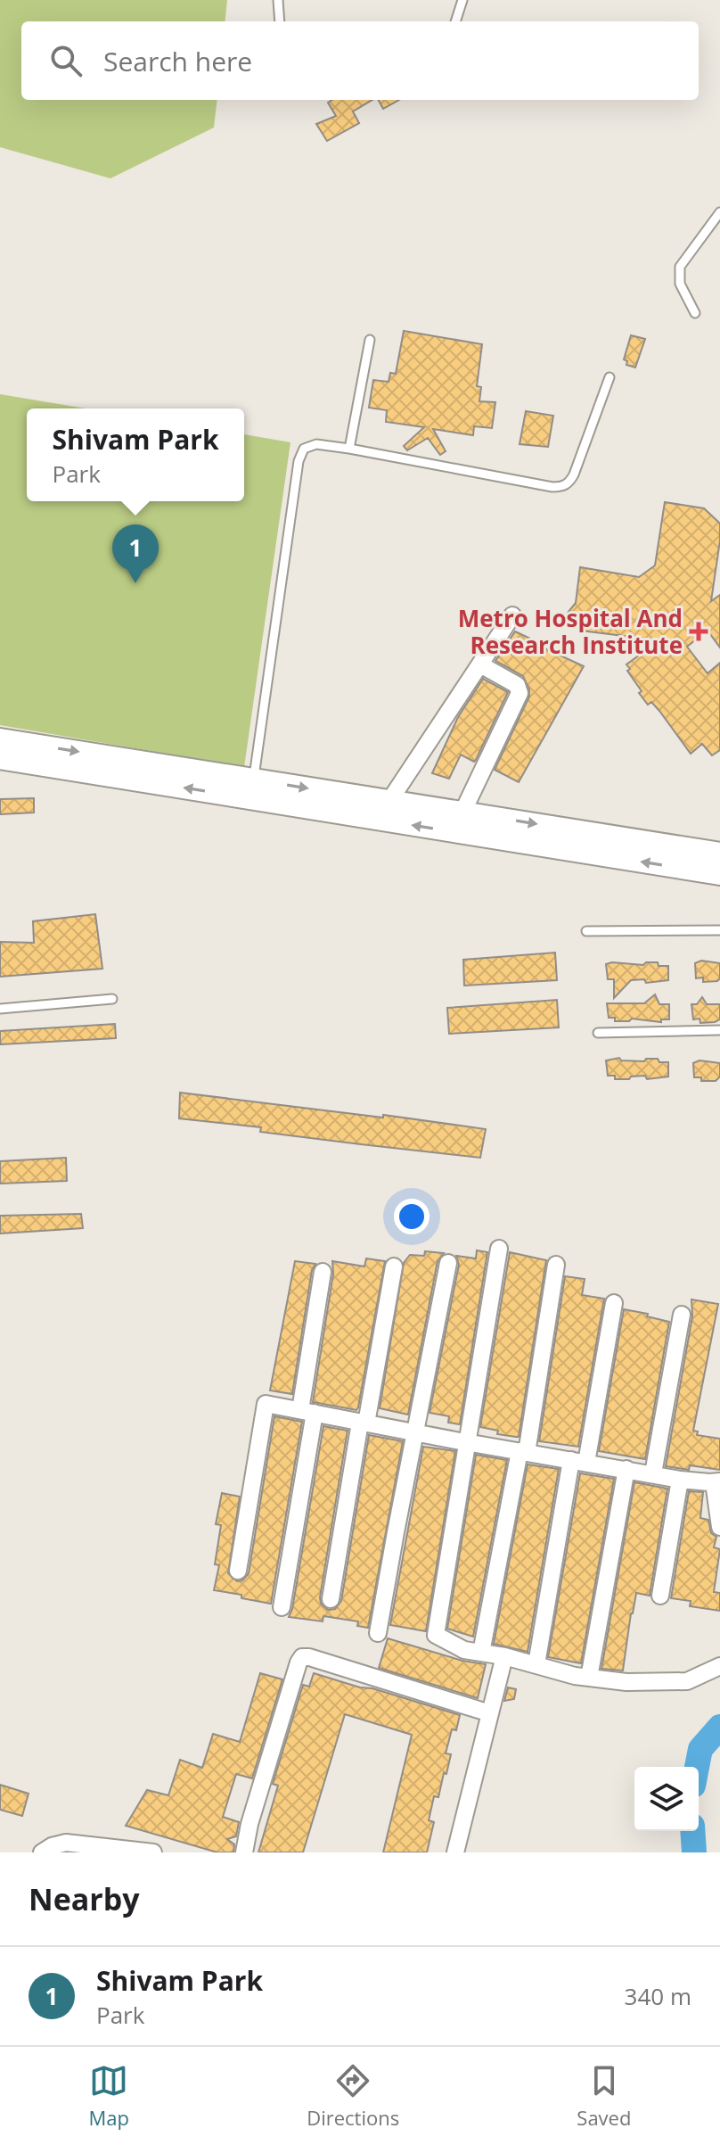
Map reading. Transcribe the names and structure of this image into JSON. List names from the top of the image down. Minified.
{"places":{"health":["Metro Hospital And Research Institute"]},"page":{"search":"Search here","popup":["Shivam Park","Park"],"pins":"1","heading":"Nearby","list":[{"mark":"1","name":"Shivam Park","note":"Park","value":"340 m"}],"nav":["Map","Directions","Saved"]}}
